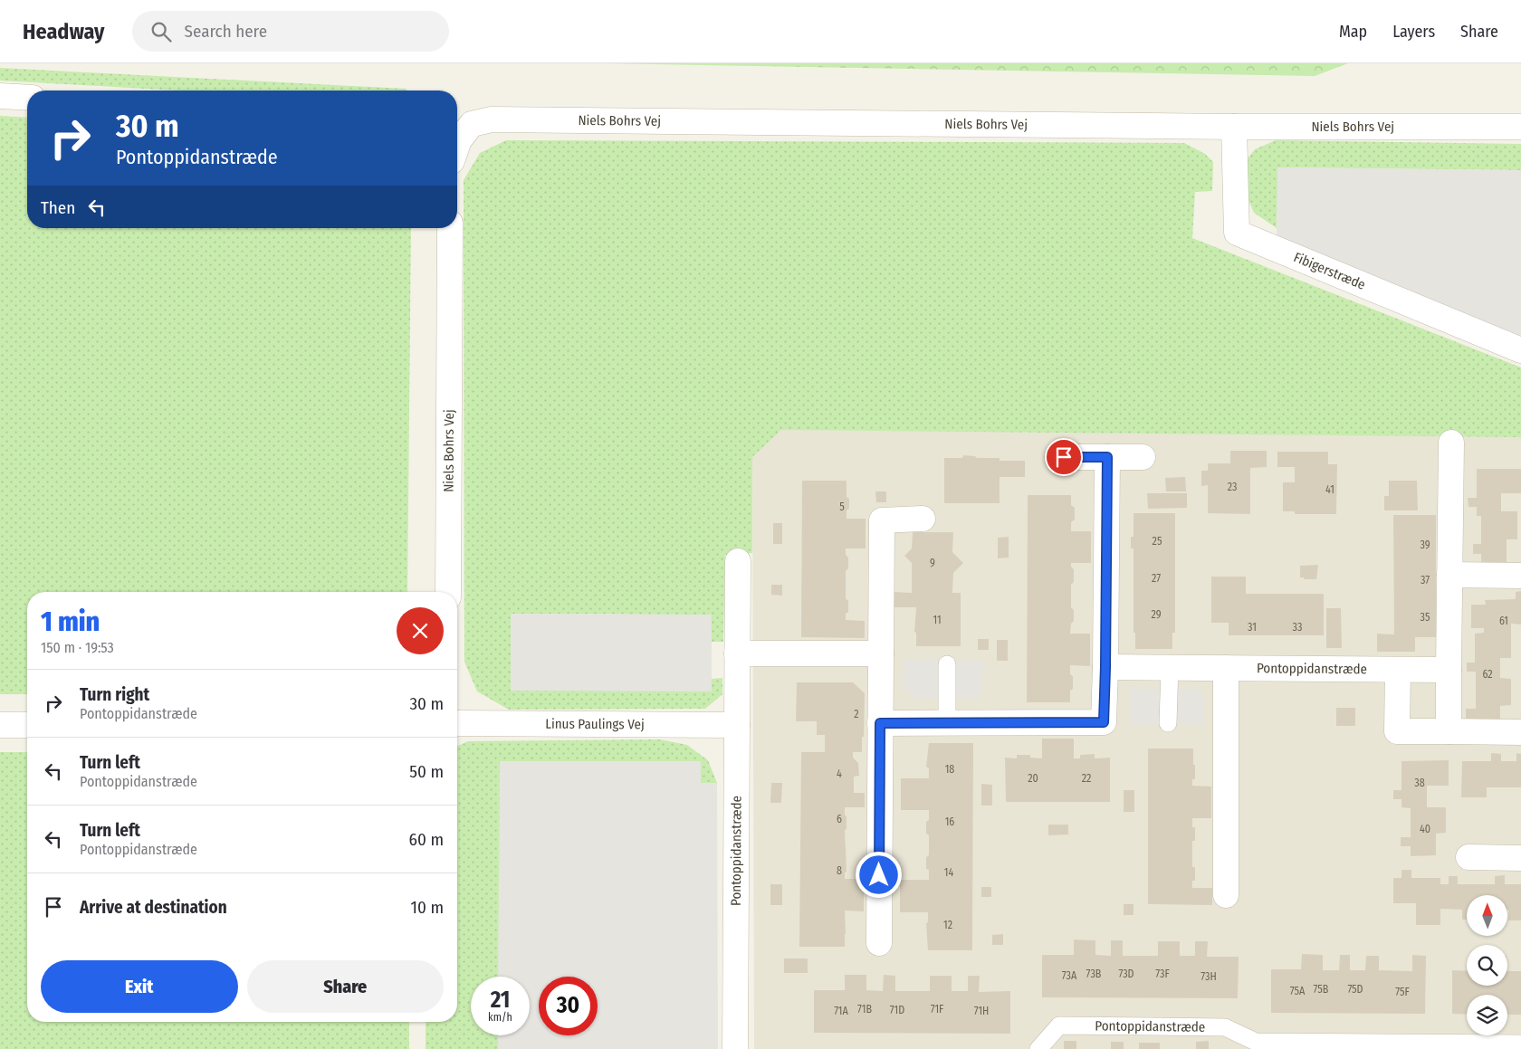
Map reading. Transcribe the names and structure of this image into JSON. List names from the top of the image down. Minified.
{"streets":{"street":["Niels Bohrs Vej","Fibigerstræde","Pontoppidanstræde","Linus Paulings Vej"]},"crossings":[["Niels Bohrs Vej","Fibigerstræde"],["Pontoppidanstræde","Linus Paulings Vej"]],"house_numbers":["23","41","5","25","39","9","27","37","29","35","11","61","31","33","62","2","18","4","20","22","38","6","16","40","8","14","12","73B","73D","73F","73A","73H","75B","75D","75A","75F","71B","71F","71D","71A","71H"],"north":"top","page":{"header":"Headway","search":"Search here","nav":["Map","Layers","Share"],"turn":["30 m","Pontoppidanstræde"],"then":"Then","heading":["1 min","150 m · 19:53"],"list":[{"name":"Turn right","note":"Pontoppidanstræde","value":"30 m"},{"name":"Turn left","note":"Pontoppidanstræde","value":"50 m"},{"name":"Turn left","note":"Pontoppidanstræde","value":"60 m"},{"name":"Arrive at destination","value":"10 m"}],"buttons":["Exit","Share"],"speed":"21 km/h","limit":"30"}}
